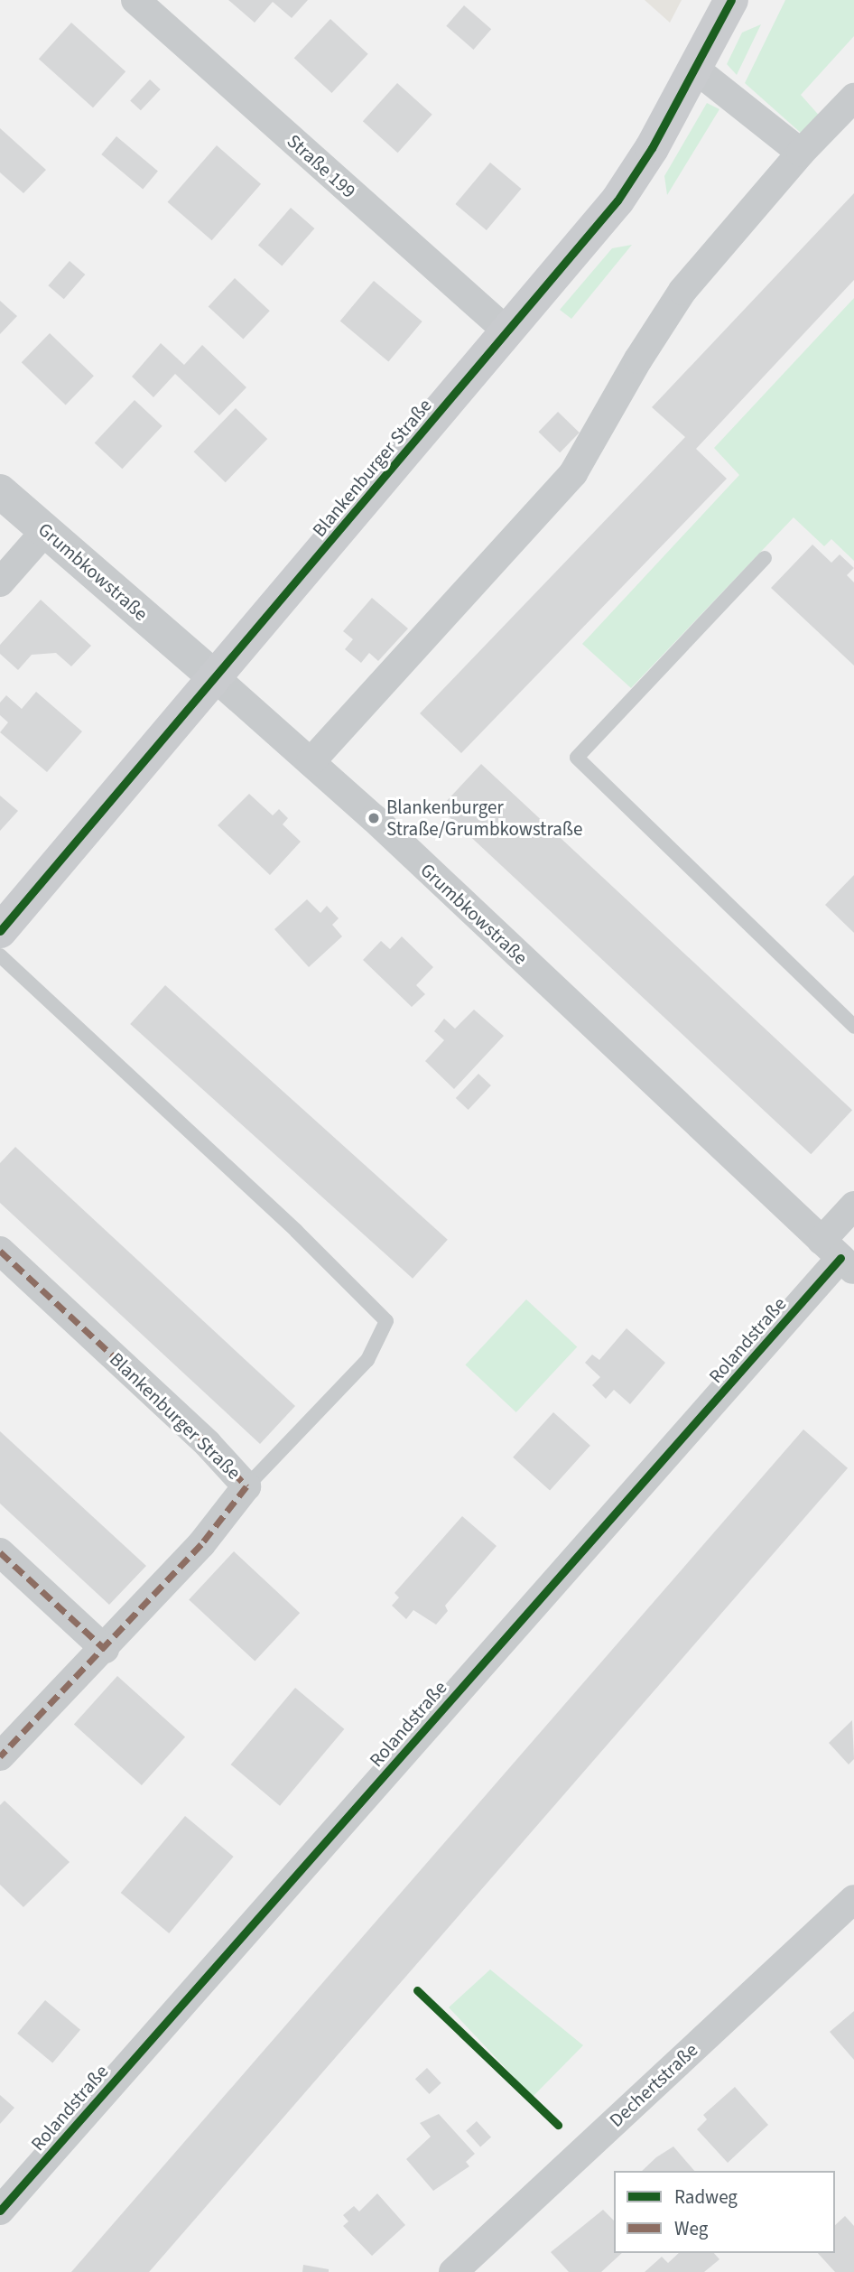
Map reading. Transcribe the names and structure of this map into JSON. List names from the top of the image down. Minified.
{"streets":{"main road":["Blankenburger Straße"],"street":["Straße 199","Grumbkowstraße","Rolandstraße","Dechertstraße"]},"crossings":[["Straße 199","Blankenburger Straße"],["Blankenburger Straße","Grumbkowstraße"],["Grumbkowstraße","Rolandstraße"]],"places":["Blankenburger Straße/Grumbkowstraße"],"legend":["Radweg","Weg"]}
